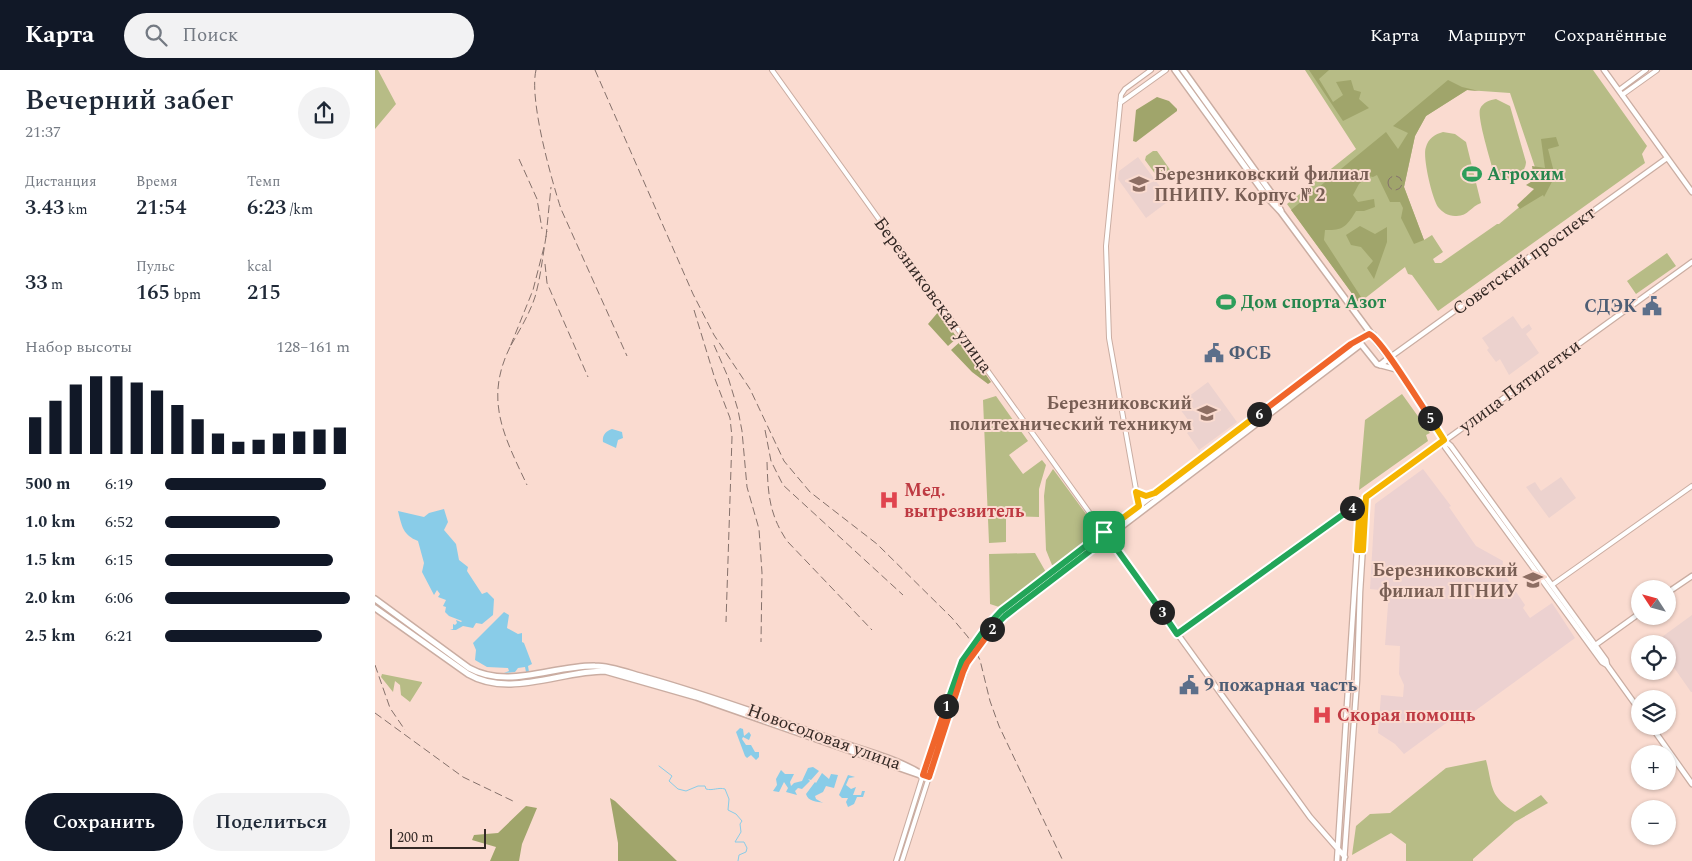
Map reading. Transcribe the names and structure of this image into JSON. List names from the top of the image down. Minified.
{"streets":{"main road":["Советский проспект","Березниковская улица","улица Пятилетки","Новосодовая улица"]},"crossings":[["Березниковская улица","улица Пятилетки"]],"places":{"sports":["Агрохим","Дом спорта Азот"],"school or university":["Березниковский филиал ПНИПУ. Корпус № 2","Березниковский политехнический техникум","Березниковский филиал ПГНИУ"],"public building":["СДЭК","ФСБ","9 пожарная часть"],"hospital":["Мед. вытрезвитель","Скорая помощь"]},"scale_bar":"200 m","north":"top left","page":{"header":"Карта","search":"Поиск","nav":["Карта","Маршрут","Сохранённые"],"heading":["Вечерний забег","21:37"],"stats":[["Дистанция","3.43 km"],["Время","21:54"],["Темп","6:23 /km"],["33 m"],["Пульс","165 bpm"],["kcal","215"]],"chart":["Набор высоты","128–161 m"],"pins":["6","5","4","3","2","1"],"list":[{"name":"500 m","note":"6:19"},{"name":"1.0 km","note":"6:52"},{"name":"1.5 km","note":"6:15"},{"name":"2.0 km","note":"6:06"},{"name":"2.5 km","note":"6:21"}],"map_buttons":["+","−"],"buttons":["Сохранить","Поделиться"],"scale":"200 m"}}
